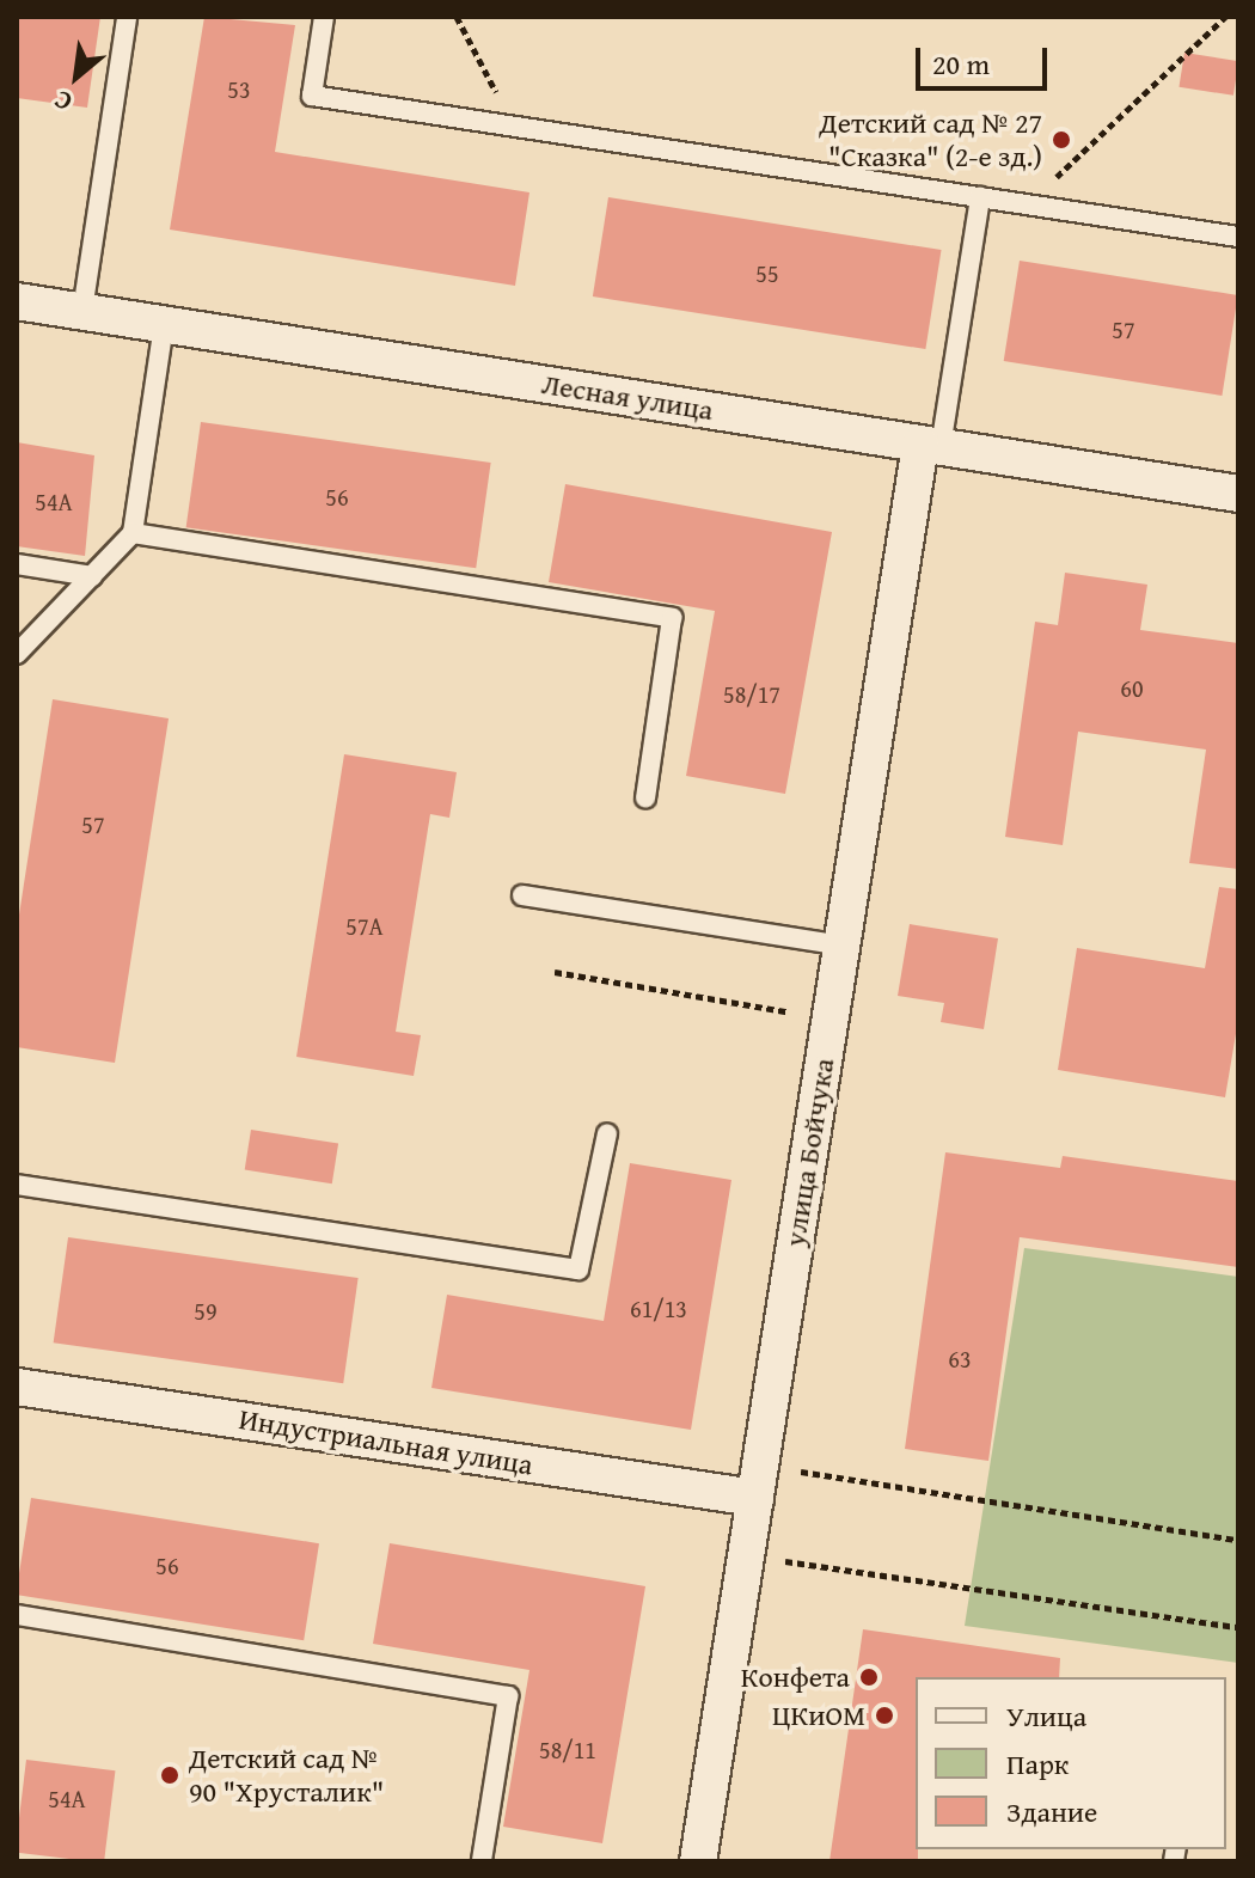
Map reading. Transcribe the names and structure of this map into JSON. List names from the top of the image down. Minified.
{"streets":{"street":["Лесная улица","улица Бойчука","Индустриальная улица"]},"crossings":[["Лесная улица","улица Бойчука"],["улица Бойчука","Индустриальная улица"]],"places":["Детский сад № 27 \"Сказка\" (2-е зд.)","Конфета","ЦКиОМ","Детский сад № 90 \"Хрусталик\""],"house_numbers":["53","55","57","56","54А","60","58/17","57","57А","61/13","59","63","56","58/11","54А"],"legend":["Улица","Парк","Здание"],"scale_bar":"20 m","north":"bottom left"}
